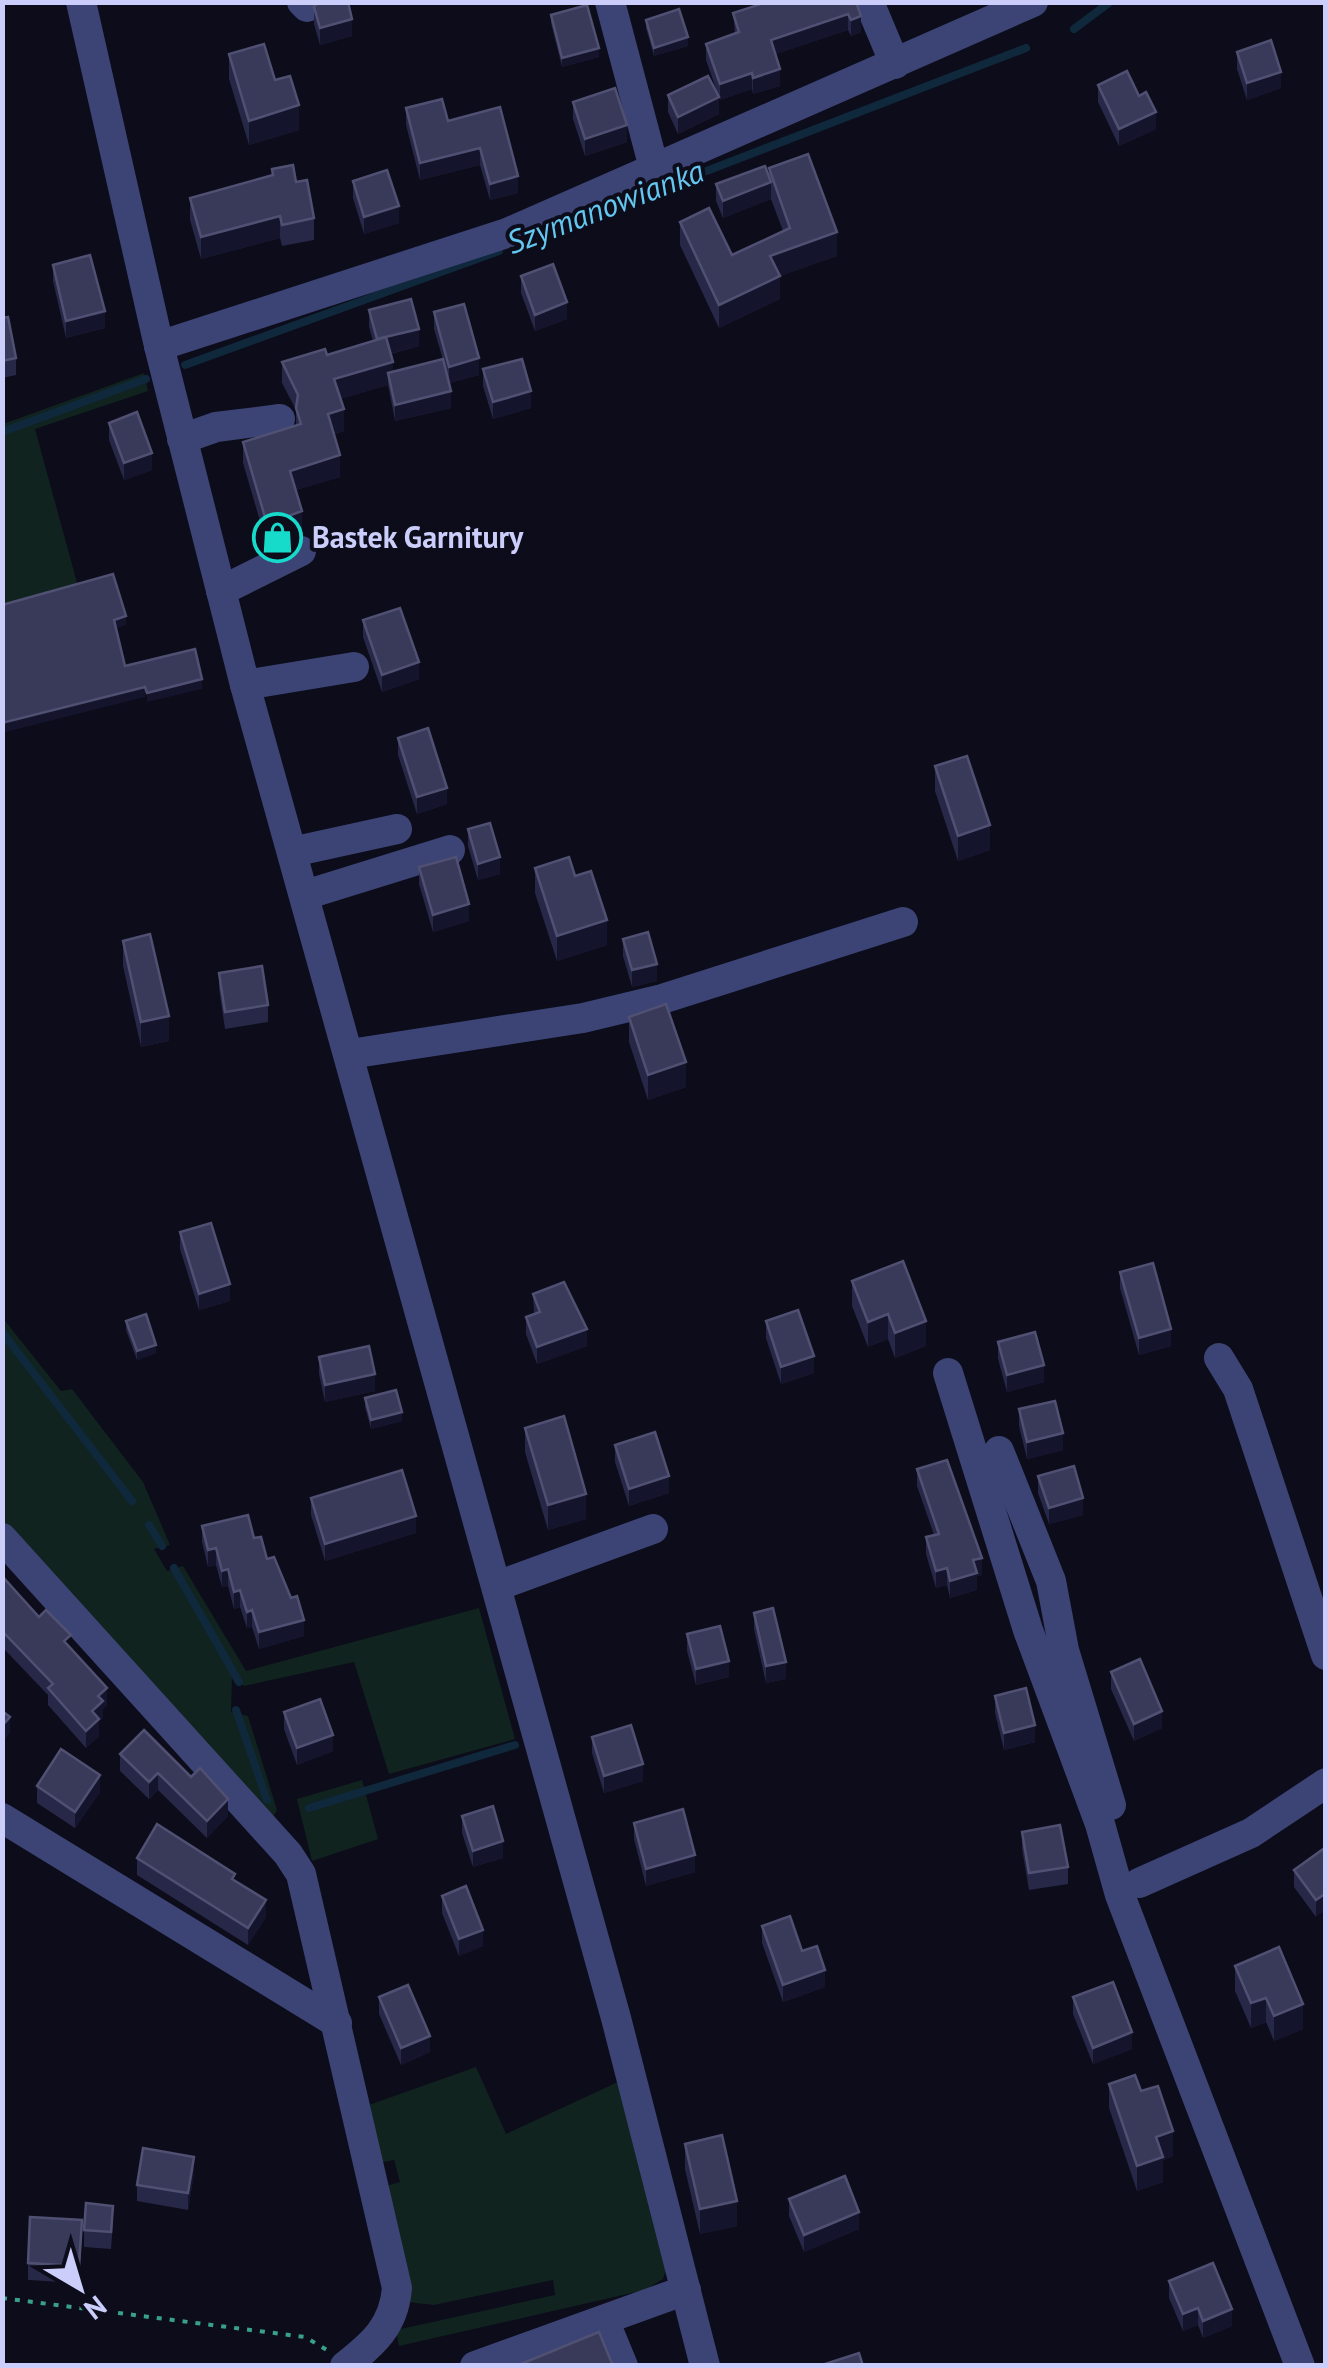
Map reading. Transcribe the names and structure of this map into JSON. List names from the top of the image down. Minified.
{"water":["Szymanowianka"],"places":{"shop":["Bastek Garnitury"]},"north":"bottom right"}
